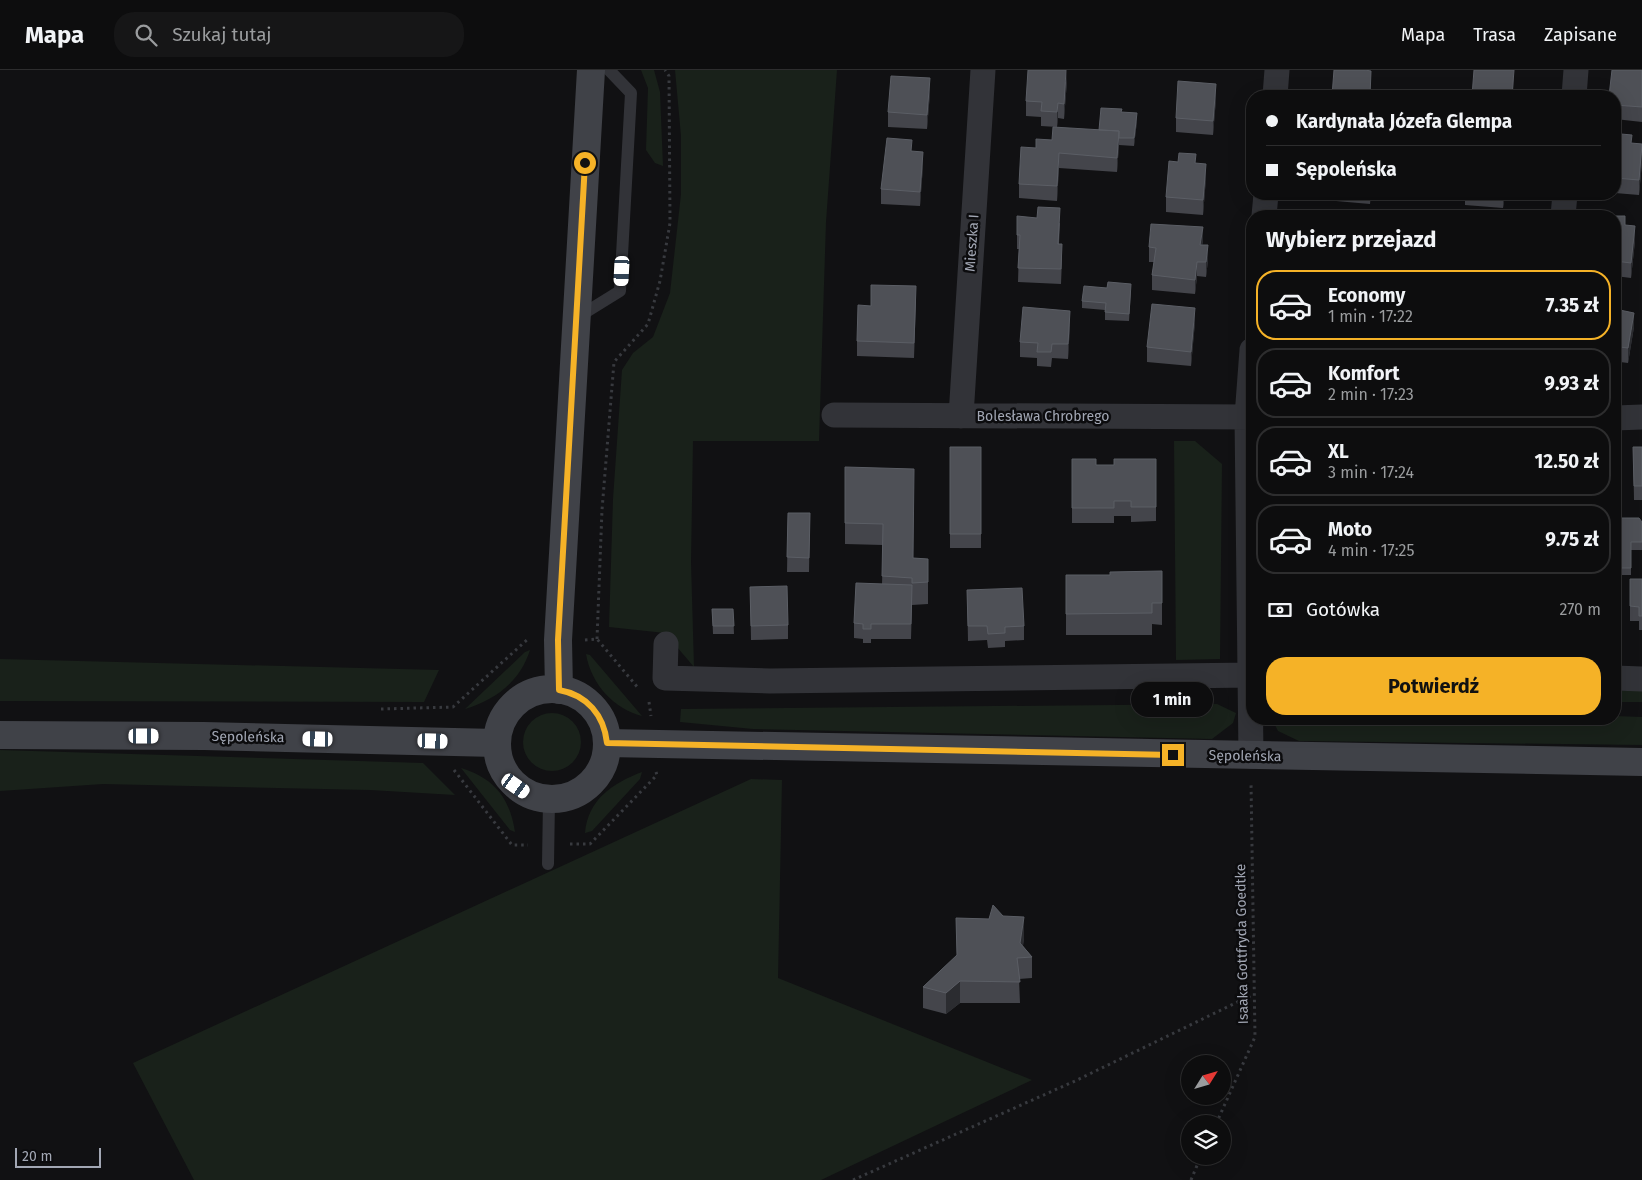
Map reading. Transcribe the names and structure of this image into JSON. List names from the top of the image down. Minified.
{"streets":{"main road":["Sępoleńska"],"street":["Mieszka I","Bolesława Chrobrego"],"path":["Isaaka Gottfryda Goedtke"]},"crossings":[["Mieszka I","Bolesława Chrobrego"],["Sępoleńska","Isaaka Gottfryda Goedtke"]],"scale_bar":"20 m","north":"top right","page":{"header":"Mapa","search":"Szukaj tutaj","nav":["Mapa","Trasa","Zapisane"],"banner":["Kardynała Józefa Glempa","Sępoleńska"],"heading":"Wybierz przejazd","list":[{"name":"Economy","note":"1 min · 17:22","value":"7.35 zł"},{"name":"Komfort","note":"2 min · 17:23","value":"9.93 zł"},{"name":"XL","note":"3 min · 17:24","value":"12.50 zł"},{"name":"Moto","note":"4 min · 17:25","value":"9.75 zł"}],"pay":["Gotówka","270 m"],"buttons":"Potwierdź","bubble":"1 min","scale":"20 m"}}
